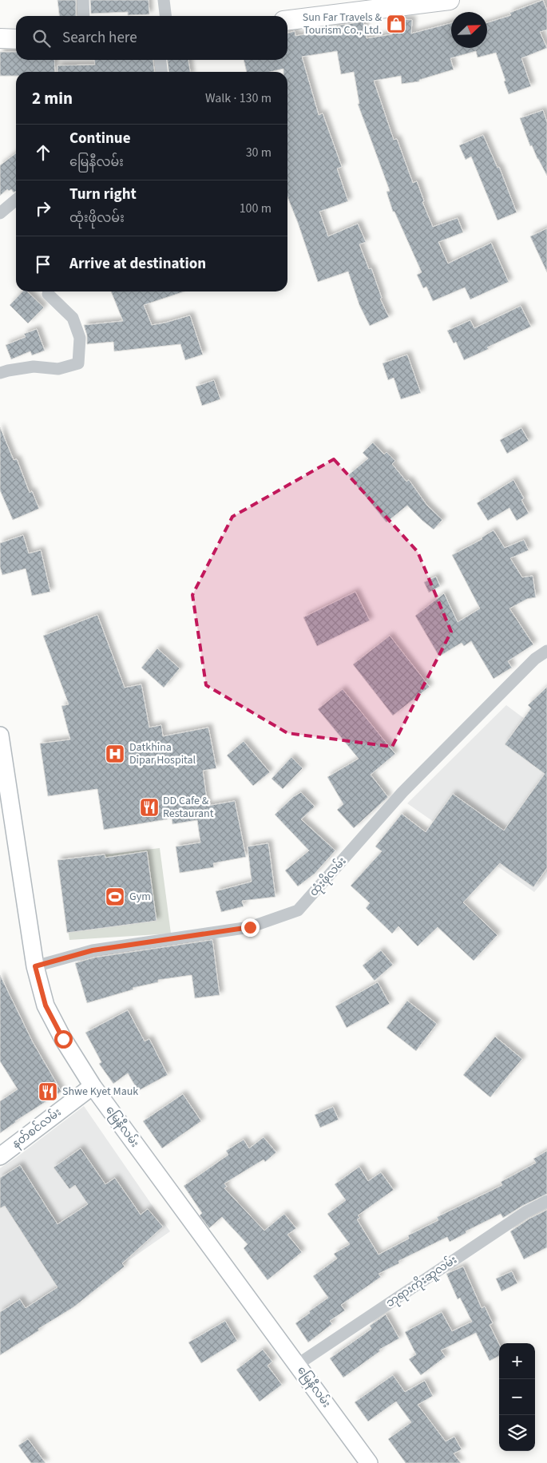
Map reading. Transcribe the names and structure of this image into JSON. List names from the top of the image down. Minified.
{"streets":{"main road":["မြေနီလမ်း","နတ်စင်လမ်း"],"street":["ထုံးဖိုလမ်း","ဘုရားကိုးဆူလမ်း"]},"crossings":[["ထုံးဖိုလမ်း","မြေနီလမ်း"],["မြေနီလမ်း","နတ်စင်လမ်း"],["မြေနီလမ်း","ဘုရားကိုးဆူလမ်း"]],"places":{"shop":["Sun Far Travels & Tourism Co., Ltd."],"hospital":["Datkhina Dipar Hospital"],"restaurant":["DD Cafe & Restaurant","Shwe Kyet Mauk"],"sports":["Gym"]},"north":"top right","page":{"search":"Search here","heading":["2 min","Walk · 130 m"],"list":[["Continue","မြေနီလမ်း","30 m"],["Turn right","ထုံးဖိုလမ်း","100 m"],"Arrive at destination"],"map_buttons":["+","−"]}}
